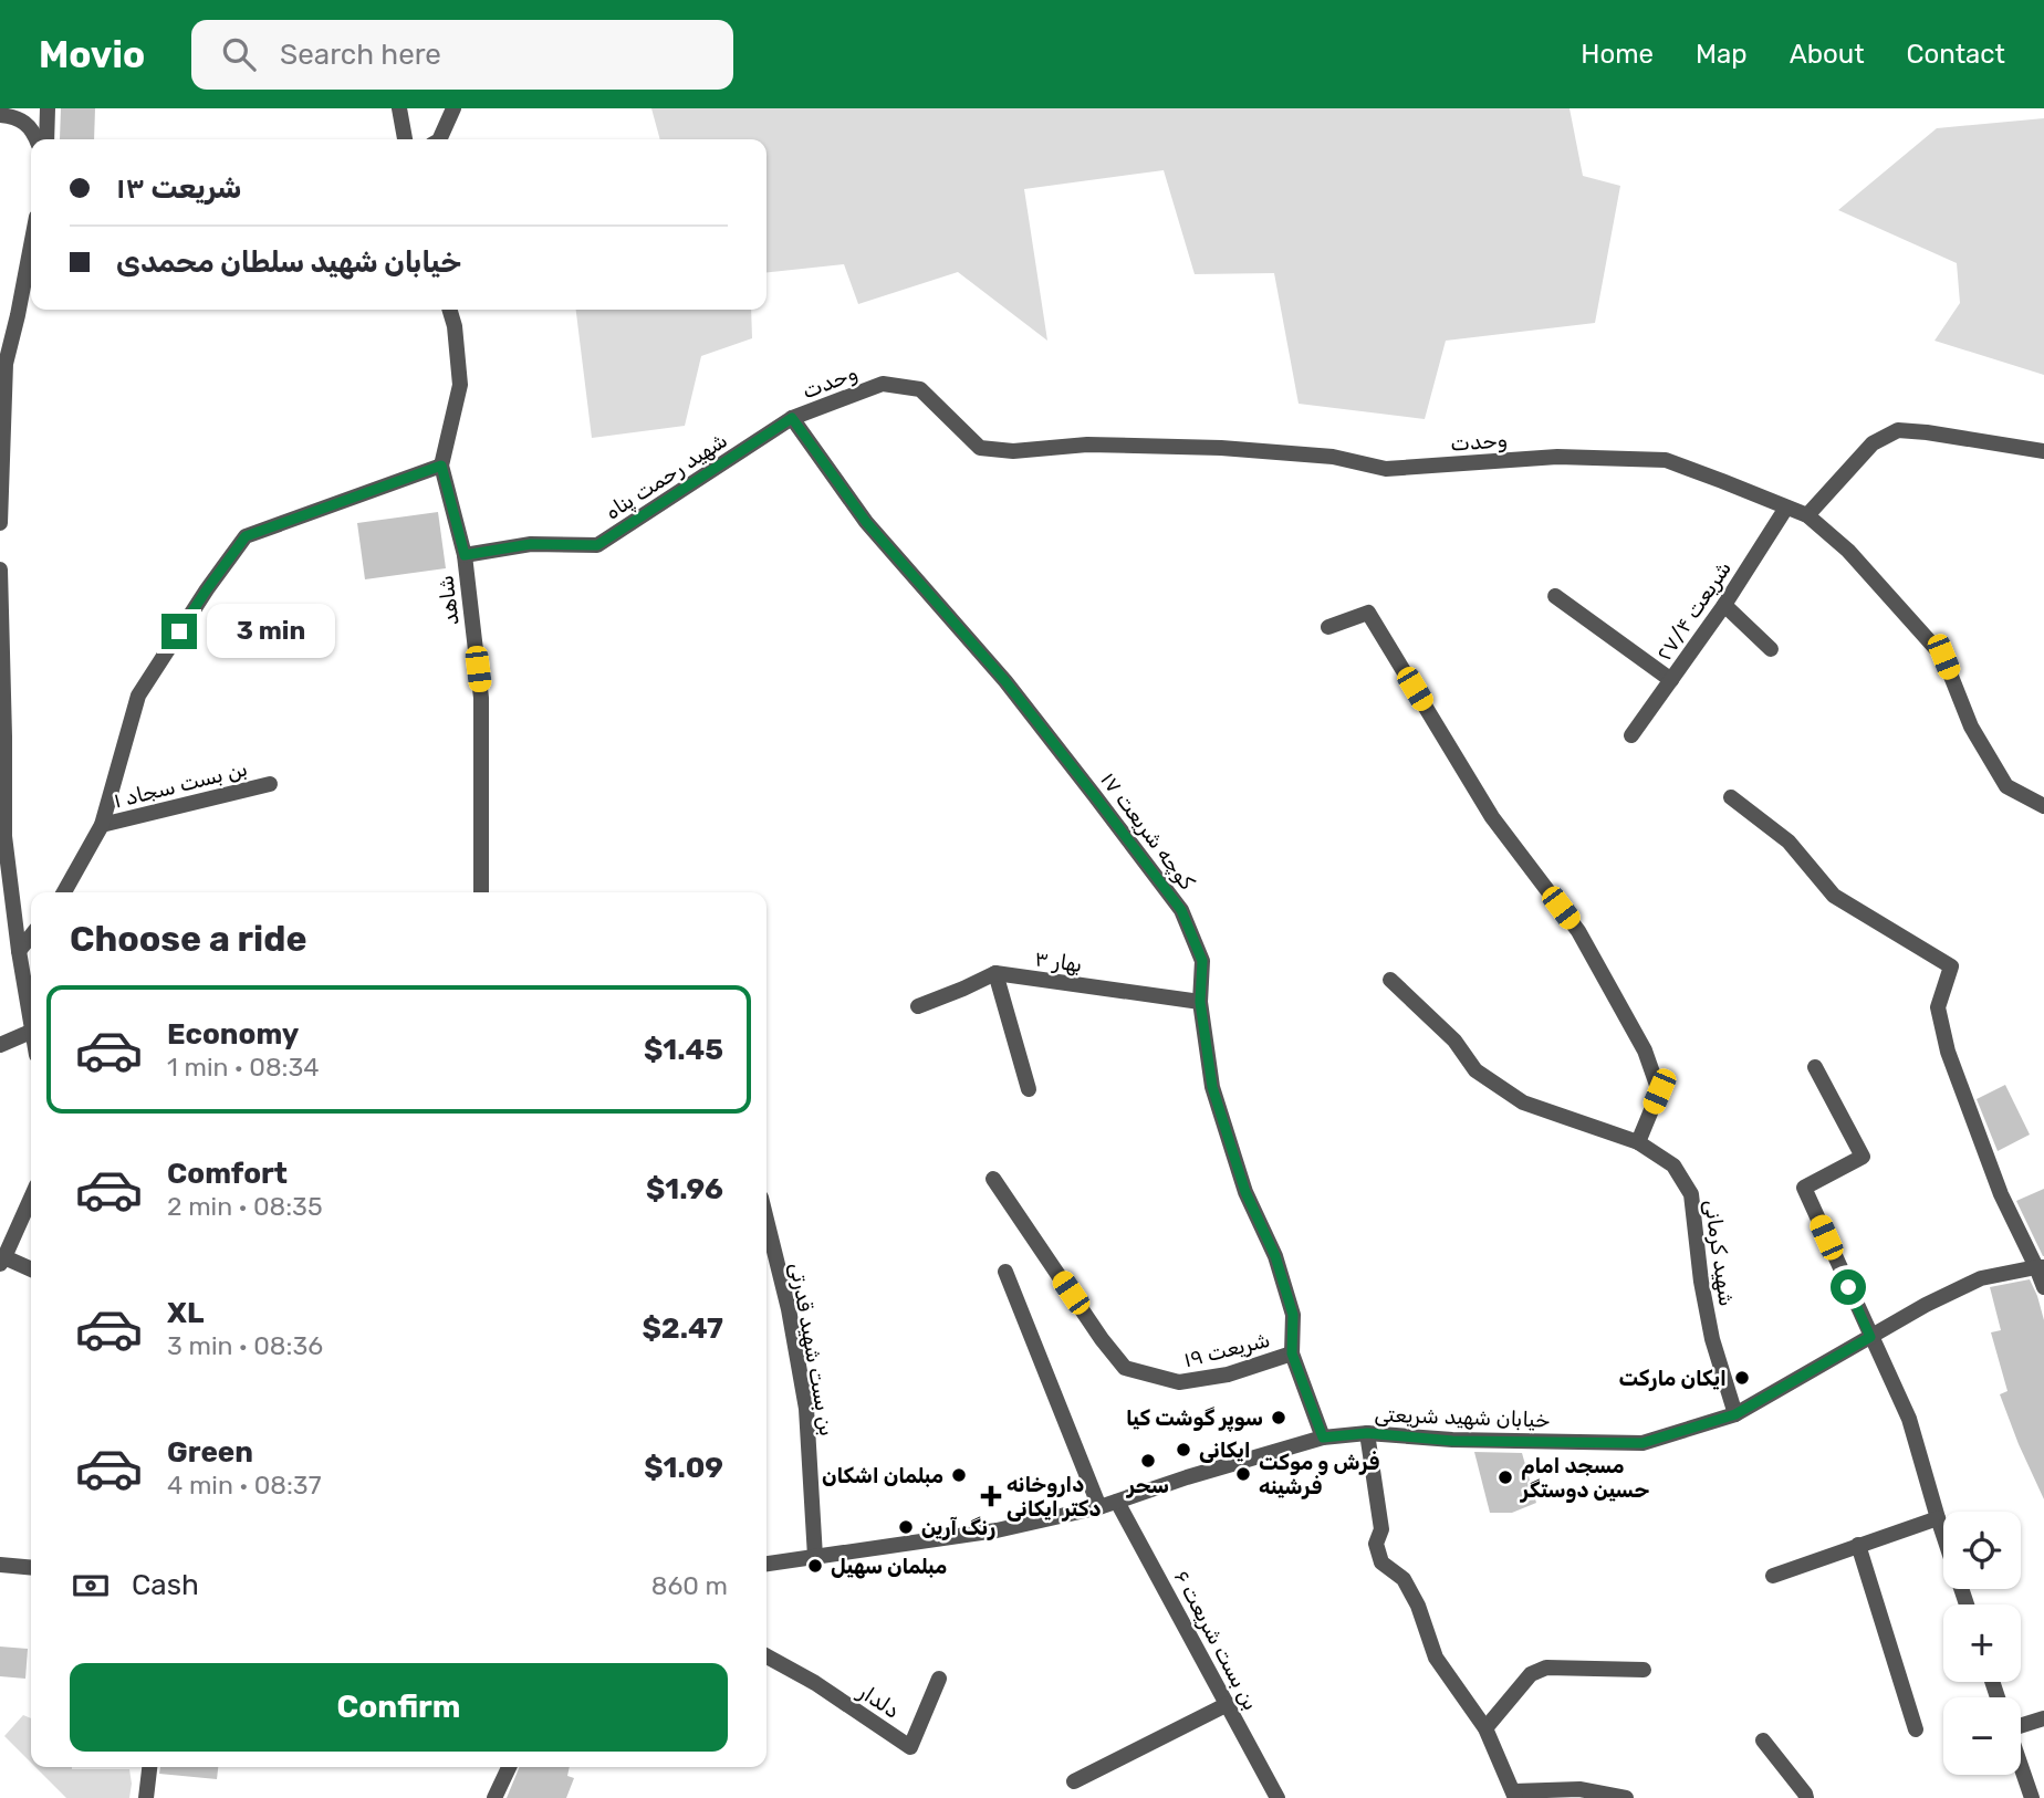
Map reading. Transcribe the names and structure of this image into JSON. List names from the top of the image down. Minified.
{"streets":{"street":["وحدت","شهید رحمت پناه","شاهد","شریعت ۲۷/۴","بن بست سجاد ۱","کوچه شریعت ۱۷","بهار ۳","شهید کرمانی","بن بست شهید قدرتی","شریعت ۱۹","خیابان شهید شریعتی","بن بست شریعت ۶","دلدار"]},"crossings":[["وحدت","شهید رحمت پناه"],["وحدت","شریعت ۲۷/۴"],["وحدت","کوچه شریعت ۱۷"],["شهید رحمت پناه","شاهد"],["شهید رحمت پناه","کوچه شریعت ۱۷"],["کوچه شریعت ۱۷","بهار ۳"],["کوچه شریعت ۱۷","شریعت ۱۹"],["کوچه شریعت ۱۷","خیابان شهید شریعتی"],["شهید کرمانی","خیابان شهید شریعتی"],["بن بست شهید قدرتی","خیابان شهید شریعتی"],["خیابان شهید شریعتی","بن بست شریعت ۶"]],"places":{"other":["ایکان مارکت","سوپر گوشت کیا","ایکانی","سحر","فرش و موکت فرشینه","مبلمان اشکان","مسجد امام حسین دوستگر","رنگ آرین","مبلمان سهیل"],"health":["داروخانه دکتر ایکانی"]},"page":{"header":"Movio","search":"Search here","nav":["Home","Map","About","Contact"],"banner":["شریعت ۱۳","خیابان شهید سلطان محمدی"],"bubble":"3 min","heading":"Choose a ride","list":[{"name":"Economy","note":"1 min · 08:34","value":"$1.45"},{"name":"Comfort","note":"2 min · 08:35","value":"$1.96"},{"name":"XL","note":"3 min · 08:36","value":"$2.47"},{"name":"Green","note":"4 min · 08:37","value":"$1.09"}],"map_buttons":["+","−"],"pay":["Cash","860 m"],"buttons":"Confirm"}}
